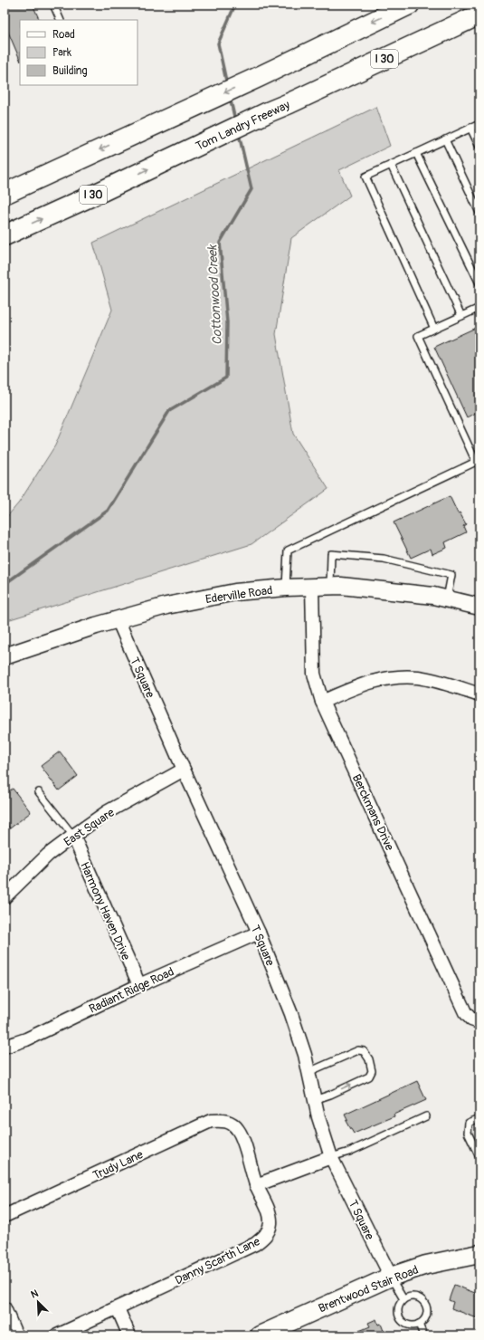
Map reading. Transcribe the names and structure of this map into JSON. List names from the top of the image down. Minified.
{"streets":{"highway":["I 30","Tom Landry Freeway"],"main road":["Brentwood Stair Road"],"street":["Ederville Road","T Square","Berckmans Drive","East Square","Harmony Haven Drive","Radiant Ridge Road","Trudy Lane","Danny Scarth Lane"]},"crossings":[["Ederville Road","T Square"],["Ederville Road","Berckmans Drive"],["T Square","East Square"],["T Square","Radiant Ridge Road"],["T Square","Brentwood Stair Road"],["East Square","Harmony Haven Drive"],["Harmony Haven Drive","Radiant Ridge Road"],["Trudy Lane","Danny Scarth Lane"]],"water":["Cottonwood Creek"],"legend":["Road","Park","Building"],"north":"top left"}
